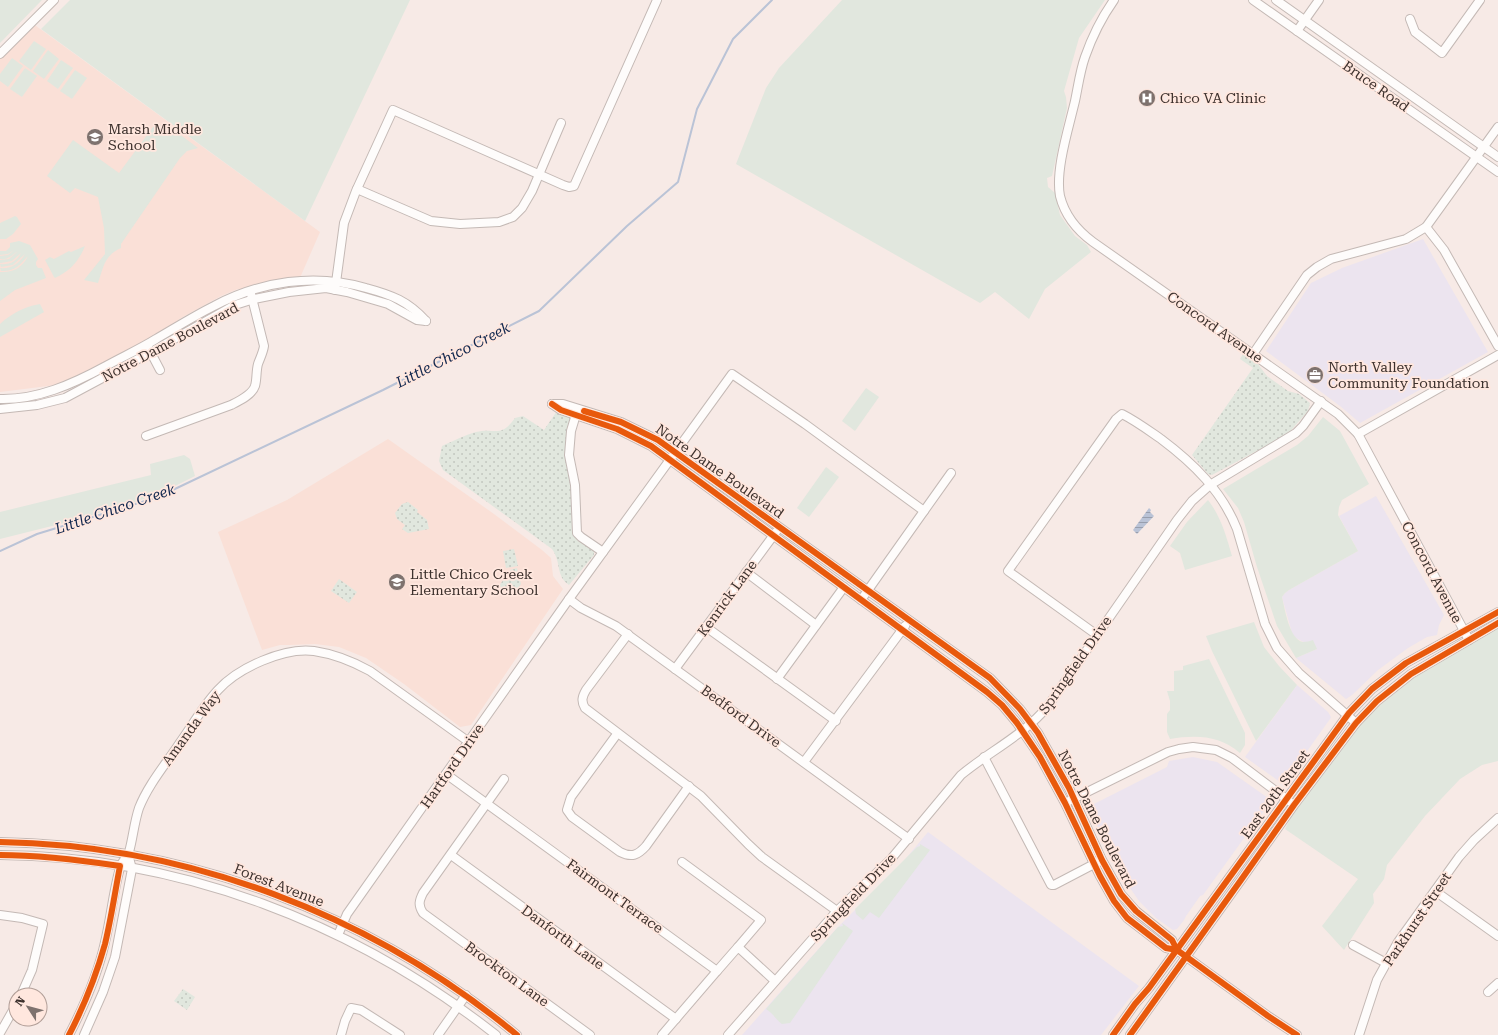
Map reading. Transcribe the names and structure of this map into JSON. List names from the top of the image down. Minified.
{"streets":{"street":["Bruce Road","Concord Avenue","Notre Dame Boulevard","Kenrick Lane","Springfield Drive","Bedford Drive","Amanda Way","Hartford Drive","East 20th Street","Forest Avenue","Fairmont Terrace","Parkhurst Street","Danforth Lane","Brockton Lane"]},"crossings":[["Concord Avenue","Springfield Drive"],["Concord Avenue","East 20th Street"],["Notre Dame Boulevard","Kenrick Lane"],["Notre Dame Boulevard","Springfield Drive"],["Notre Dame Boulevard","Hartford Drive"],["Notre Dame Boulevard","East 20th Street"],["Kenrick Lane","Bedford Drive"],["Springfield Drive","Bedford Drive"],["Bedford Drive","Hartford Drive"],["Amanda Way","Hartford Drive"],["Amanda Way","Forest Avenue"],["Hartford Drive","Forest Avenue"],["Hartford Drive","Fairmont Terrace"],["Danforth Lane","Brockton Lane"]],"water":["Little Chico Creek"],"places":{"hospital":["Chico VA Clinic"],"school or university":["Marsh Middle School","Little Chico Creek Elementary School"],"office":["North Valley Community Foundation"]},"north":"top left"}
